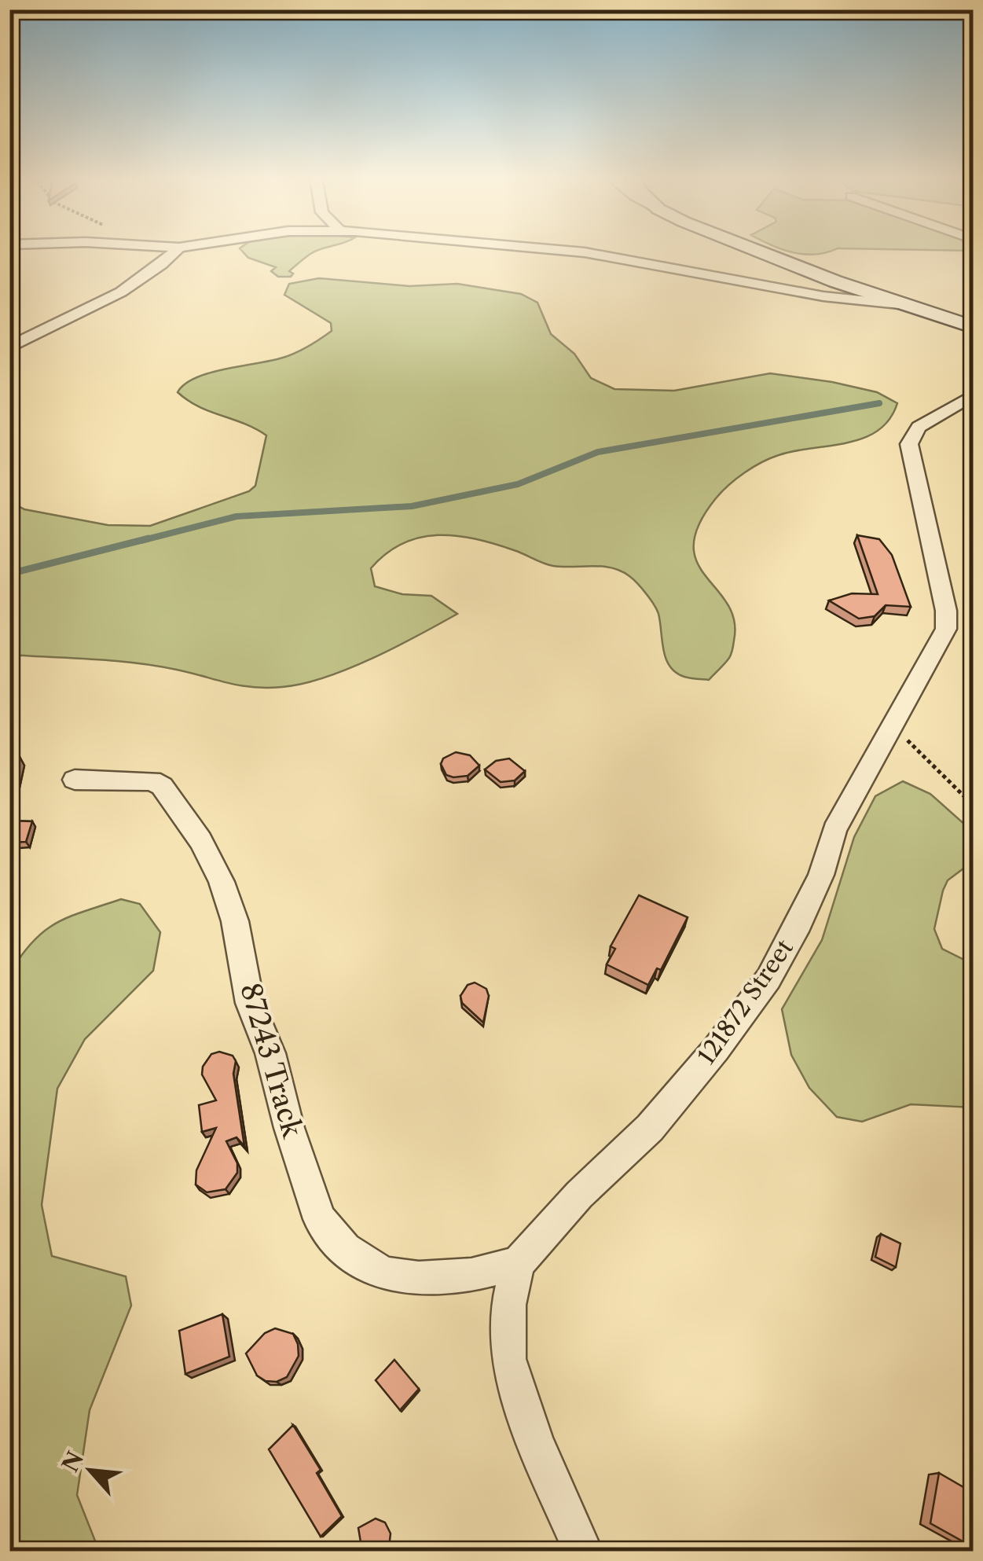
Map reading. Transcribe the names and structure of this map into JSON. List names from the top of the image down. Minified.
{"streets":{"street":["121872 Street","87243 Track"]},"crossings":[["121872 Street","87243 Track"]],"north":"top left"}
